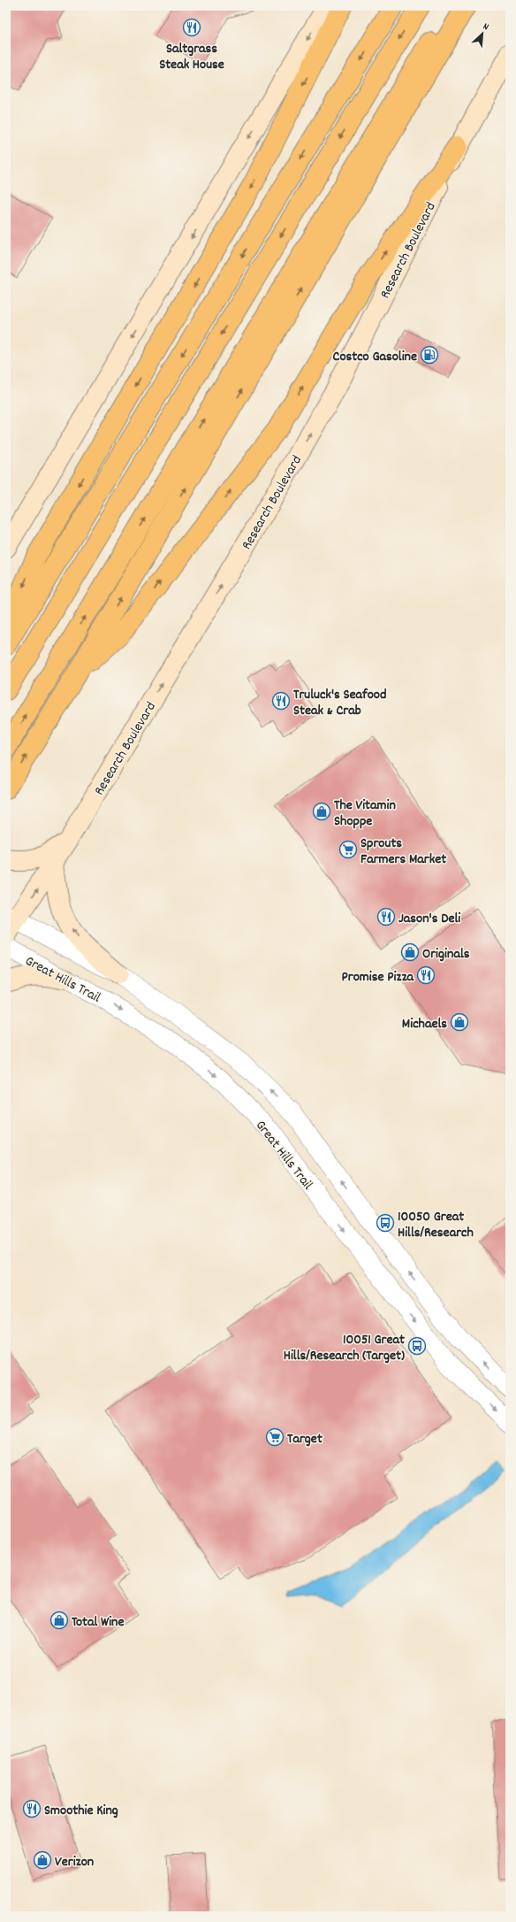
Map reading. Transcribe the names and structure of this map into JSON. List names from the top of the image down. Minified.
{"streets":{"main road":["Research Boulevard"],"street":["Great Hills Trail"]},"crossings":[["Research Boulevard","Great Hills Trail"]],"one_way":["Research Boulevard"],"places":{"restaurant":["Saltgrass Steak House","Truluck's Seafood Steak & Crab","Jason's Deli","Promise Pizza","Smoothie King"],"fuel station":["Costco Gasoline"],"shop":["The Vitamin Shoppe","Originals","Michaels","Total Wine","Verizon"],"supermarket":["Sprouts Farmers Market","Target"],"bus stop":["10050 Great Hills/Research","10051 Great Hills/Research (Target)"]},"north":"top right"}
